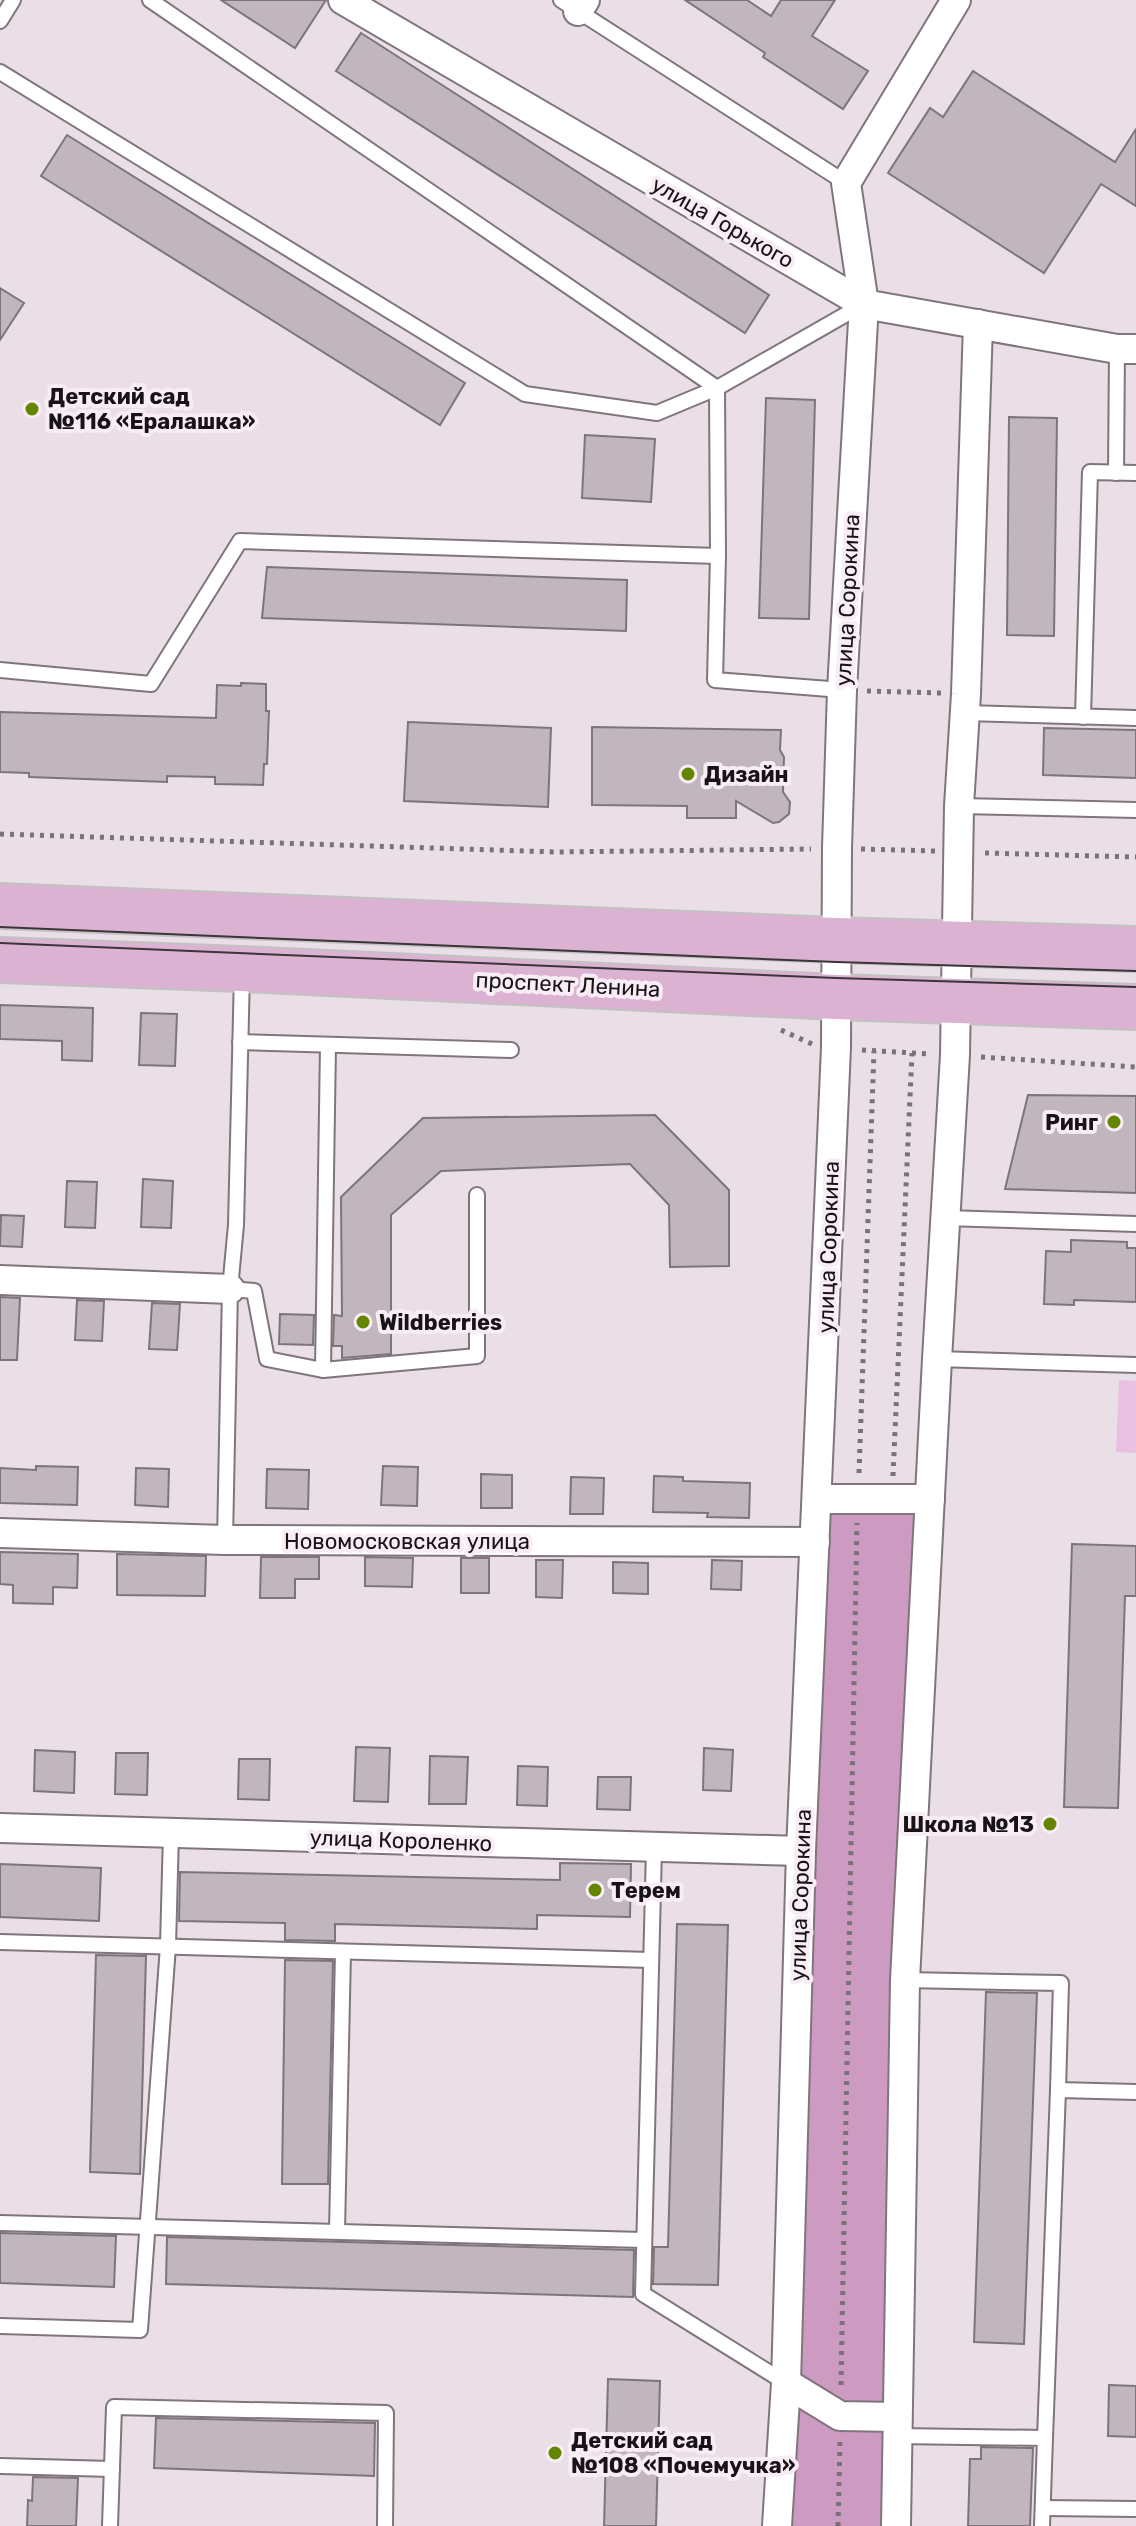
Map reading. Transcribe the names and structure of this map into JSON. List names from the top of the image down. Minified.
{"streets":{"main road":["проспект Ленина"],"street":["улица Горького","улица Сорокина","Новомосковская улица","улица Короленко"]},"crossings":[["улица Горького","улица Сорокина"],["улица Сорокина","проспект Ленина"],["улица Сорокина","Новомосковская улица"],["улица Сорокина","улица Короленко"]],"places":["Детский сад №116 «Ералашка»","Дизайн","Ринг","Wildberries","Школа №13","Терем","Детский сад №108 «Почемучка»"]}
